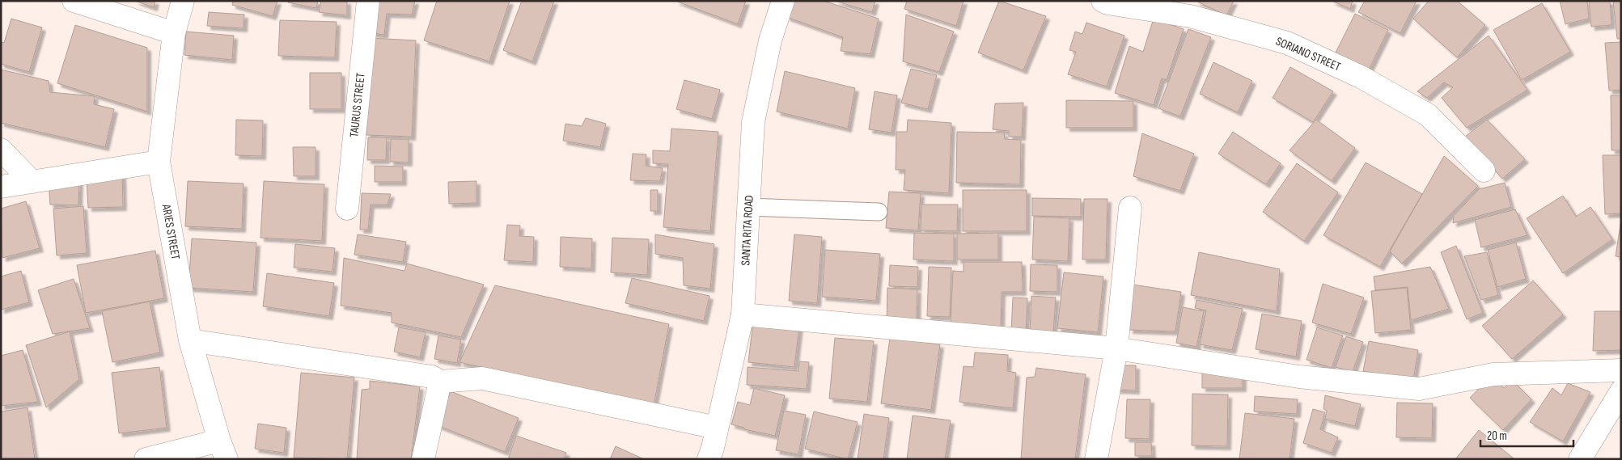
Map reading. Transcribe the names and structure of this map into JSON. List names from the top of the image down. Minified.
{"streets":{"street":["SORIANO STREET","TAURUS STREET","SANTA RITA ROAD","ARIES STREET"]},"scale_bar":"20 m"}
